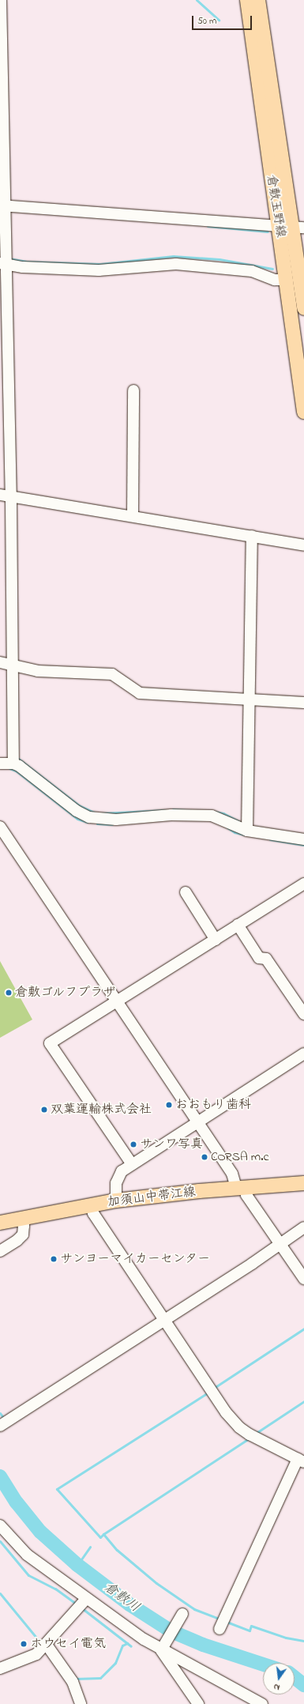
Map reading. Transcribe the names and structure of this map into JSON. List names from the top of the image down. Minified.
{"streets":{"main road":["倉敷玉野線","加須山中帯江線"]},"water":["倉敷川"],"places":["倉敷ゴルフプラザ","おおもり歯科","双葉運輸株式会社","サンワ写真","CORSA m.c","サンヨーマイカーセンター","ホウセイ電気"],"scale_bar":"50 m","north":"bottom"}
